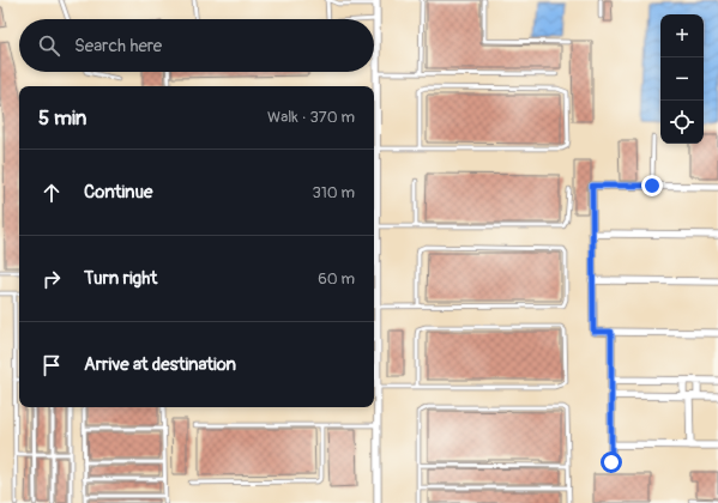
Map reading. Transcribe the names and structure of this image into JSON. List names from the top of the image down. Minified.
{"page":{"map_buttons":["+","−"],"search":"Search here","heading":["5 min","Walk · 370 m"],"list":[["Continue","310 m"],["Turn right","60 m"],"Arrive at destination"]}}
